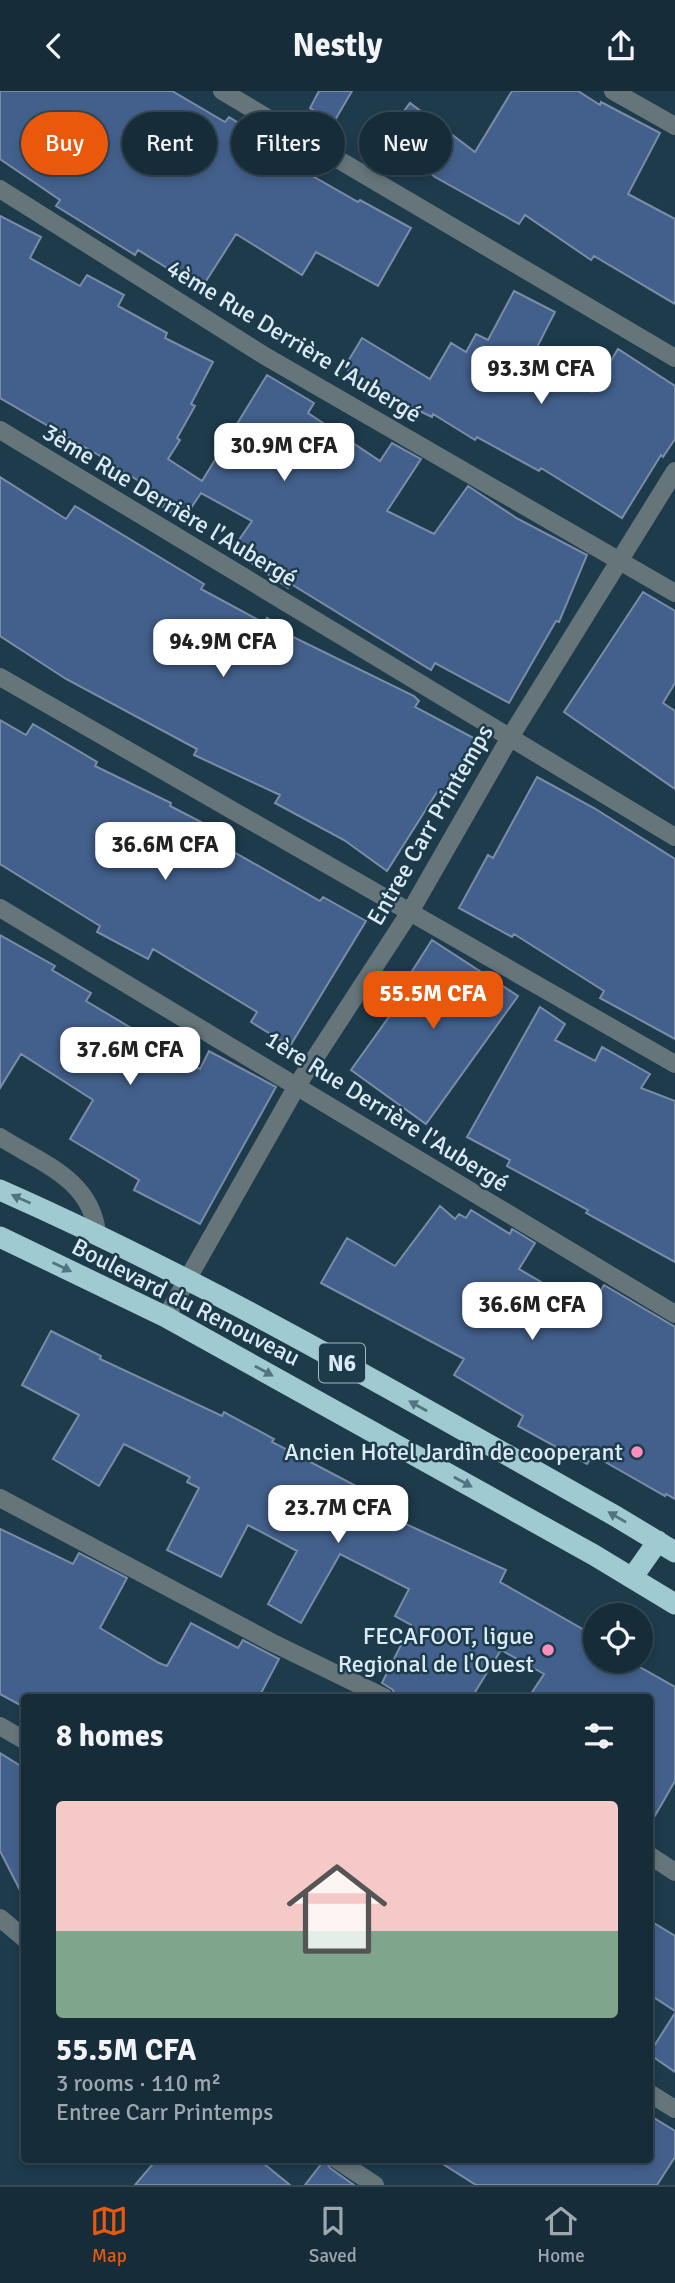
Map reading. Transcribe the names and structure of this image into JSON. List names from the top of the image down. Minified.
{"streets":{"highway":["Boulevard du Renouveau","N6"],"street":["4ème Rue Derrière l'Aubergé","3ème Rue Derrière l'Aubergé","Entree Carr Printemps","1ère Rue Derrière l'Aubergé"]},"crossings":[["4ème Rue Derrière l'Aubergé","Entree Carr Printemps"],["3ème Rue Derrière l'Aubergé","Entree Carr Printemps"],["Entree Carr Printemps","1ère Rue Derrière l'Aubergé"],["Entree Carr Printemps","Boulevard du Renouveau"]],"places":["Ancien Hotel Jardin de cooperant","FECAFOOT, ligue Regional de l'Ouest"],"page":{"header":"Nestly","chip":["Buy","Rent","Filters","New"],"price":["93.3M CFA","30.9M CFA","94.9M CFA","36.6M CFA","55.5M CFA","37.6M CFA","36.6M CFA","23.7M CFA"],"heading":"8 homes","list":[{"name":"55.5M CFA","note":"3 rooms · 110 m² · Entree Carr Printemps"}],"tabs":["Map","Saved","Home"]}}
